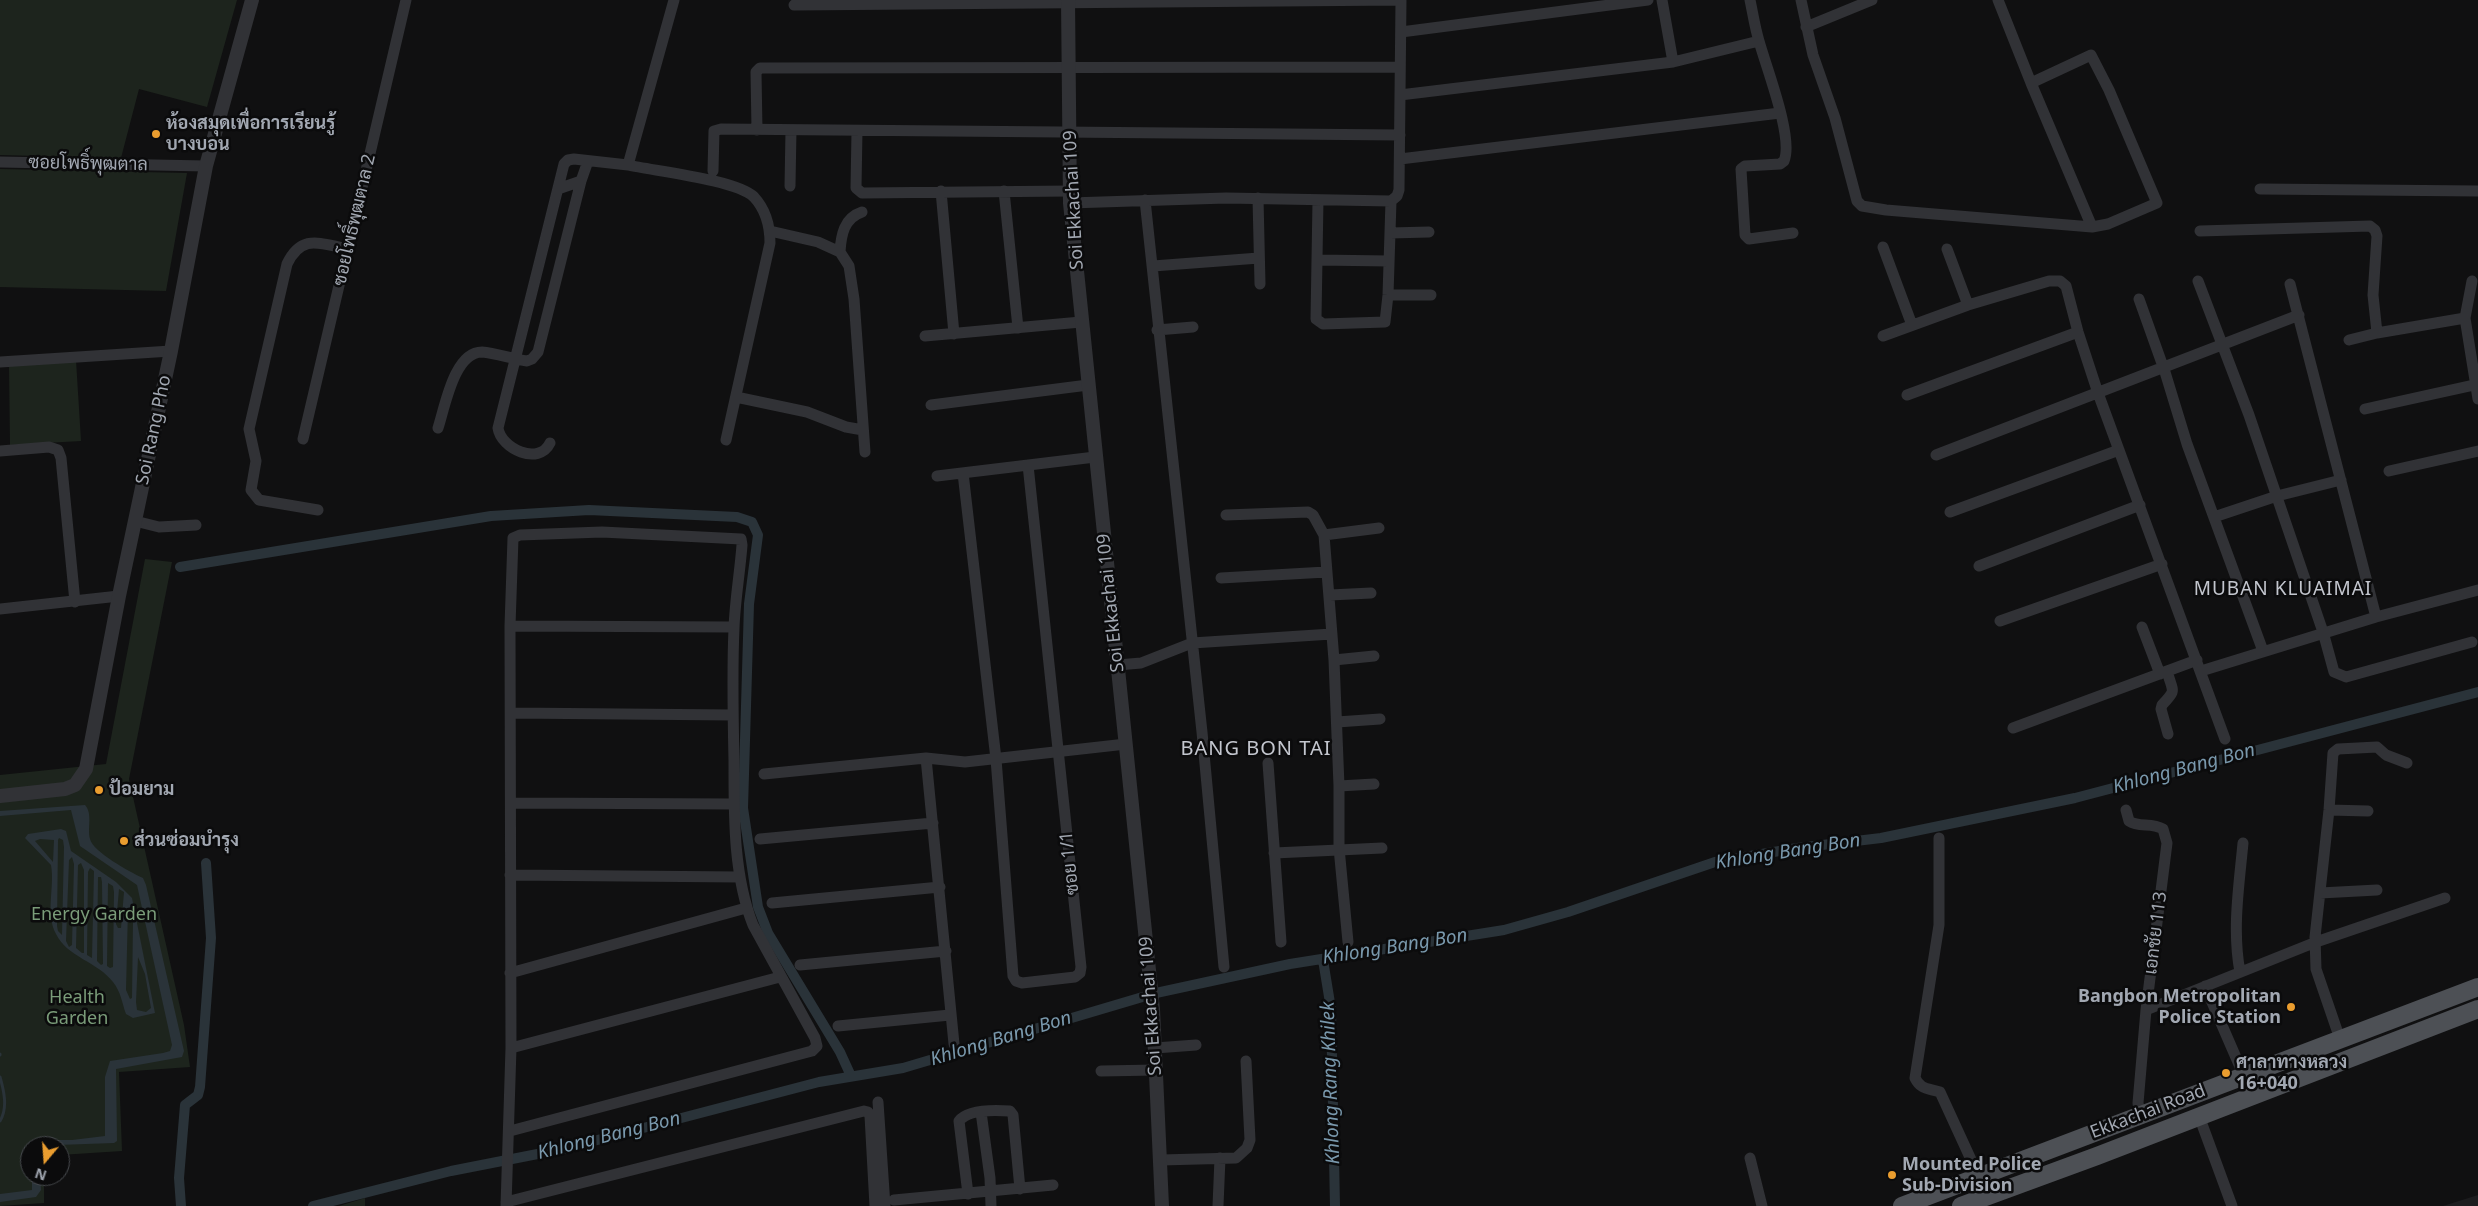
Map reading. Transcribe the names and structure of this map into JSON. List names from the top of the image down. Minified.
{"streets":{"main road":["Ekkachai Road"],"street":["ซอยโพธิ์พุฒตาล","Soi Ekkachai 109","ซอยโพธิ์พุฒตาล 2","Soi Rang Pho","ซอย 1/1","เอกชัย 113"]},"crossings":[["ซอยโพธิ์พุฒตาล","Soi Rang Pho"],["เอกชัย 113","Ekkachai Road"]],"districts":["MUBAN KLUAIMAI","BANG BON TAI"],"water":["Khlong Bang Bon","Khlong Rang Khilek"],"parks":["Energy Garden","Health Garden"],"places":["ห้องสมุดเพื่อการเรียนรู้ บางบอน","ป้อมยาม","ส่วนซ่อมบำรุง","Bangbon Metropolitan Police Station","ศาลาทางหลวง 16+040","Mounted Police Sub-Division"],"north":"bottom"}
